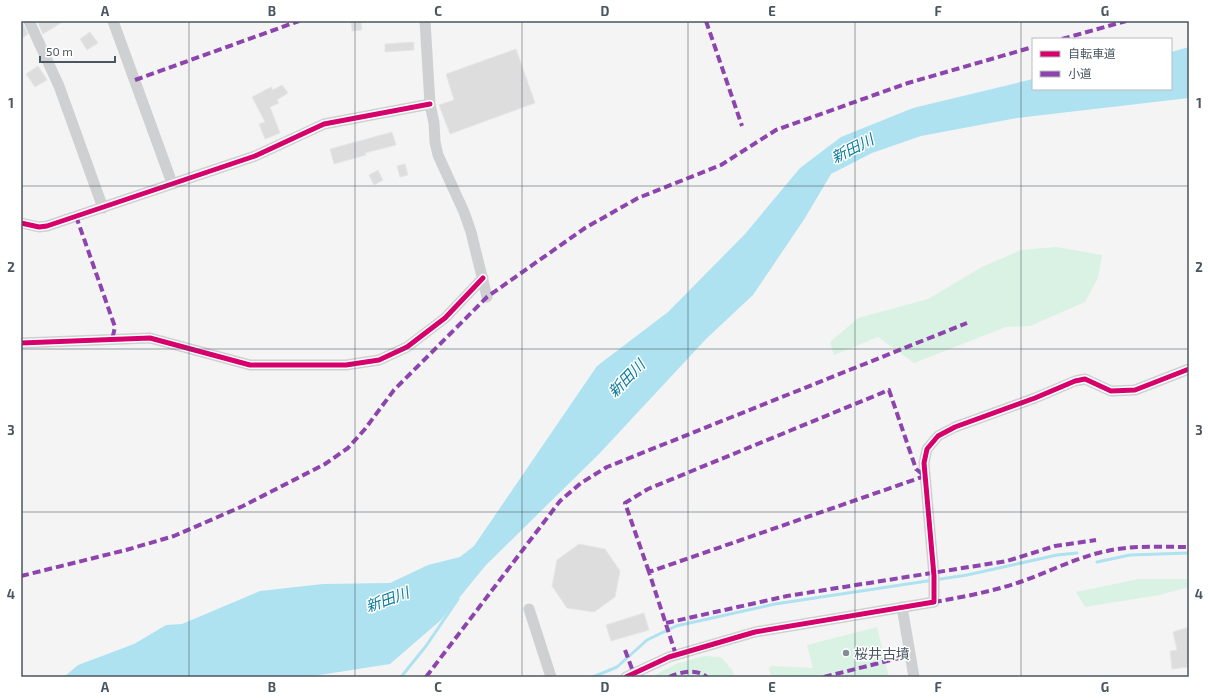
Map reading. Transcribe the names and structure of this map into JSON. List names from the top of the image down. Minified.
{"water":["新田川"],"places":["桜井古墳"],"legend":["自転車道","小道"],"scale_bar":"50 m","grid":{"columns":["A","B","C","D","E","F","G"],"rows":["1","2","3","4"]}}
